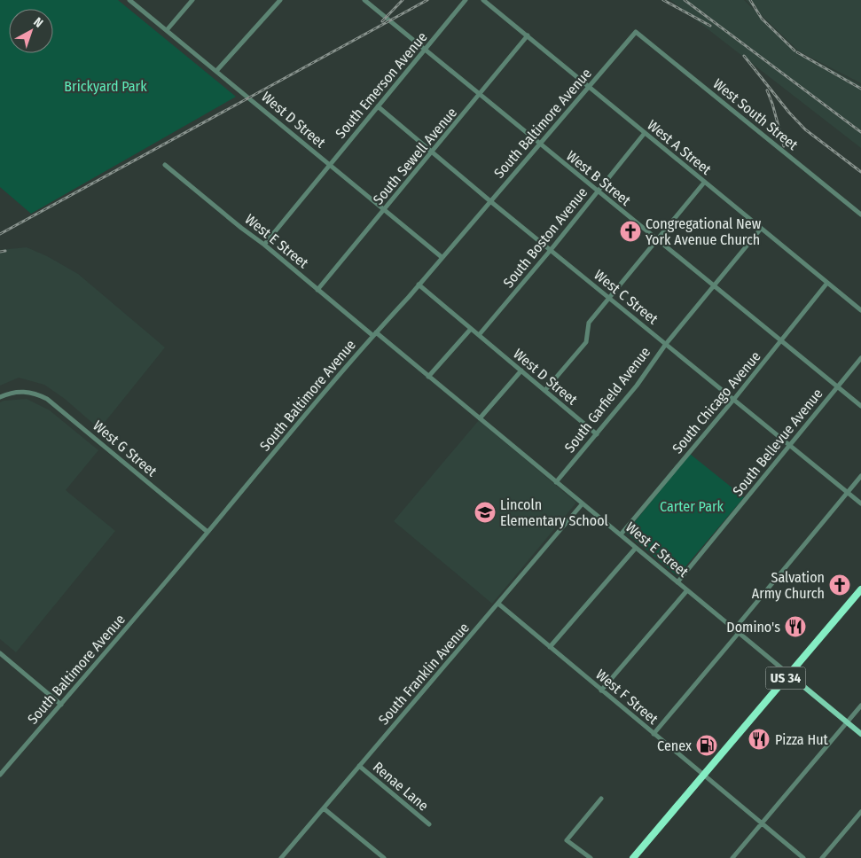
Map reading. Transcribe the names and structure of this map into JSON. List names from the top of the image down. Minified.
{"streets":{"highway":["US 34"],"main road":["West E Street"],"street":["South Emerson Avenue","West South Street","West D Street","South Baltimore Avenue","West A Street","South Sewell Avenue","West B Street","South Boston Avenue","West C Street","South Garfield Avenue","South Chicago Avenue","South Bellevue Avenue","West G Street","South Franklin Avenue","West F Street","Renae Lane"]},"crossings":[["South Emerson Avenue","West D Street"],["South Emerson Avenue","West B Street"],["South Emerson Avenue","West E Street"],["South Emerson Avenue","West C Street"],["West South Street","South Baltimore Avenue"],["West D Street","South Baltimore Avenue"],["West D Street","South Sewell Avenue"],["West D Street","South Boston Avenue"],["West D Street","South Garfield Avenue"],["South Baltimore Avenue","West A Street"],["South Baltimore Avenue","West B Street"],["South Baltimore Avenue","West E Street"],["South Baltimore Avenue","West C Street"],["South Baltimore Avenue","West G Street"],["West A Street","South Sewell Avenue"],["West A Street","South Boston Avenue"],["West A Street","South Garfield Avenue"],["West A Street","South Chicago Avenue"],["South Sewell Avenue","West B Street"],["South Sewell Avenue","West E Street"],["South Sewell Avenue","West C Street"],["West B Street","South Boston Avenue"],["West B Street","South Garfield Avenue"],["West B Street","South Chicago Avenue"],["West B Street","South Bellevue Avenue"],["South Boston Avenue","West C Street"],["West E Street","South Garfield Avenue"],["West E Street","South Chicago Avenue"],["West E Street","South Bellevue Avenue"],["West E Street","South Franklin Avenue"],["West E Street","US 34"],["West C Street","South Garfield Avenue"],["West C Street","South Chicago Avenue"],["West C Street","South Bellevue Avenue"],["South Franklin Avenue","West F Street"],["South Franklin Avenue","Renae Lane"],["US 34","West F Street"]],"parks":["Brickyard Park","Carter Park"],"places":{"church":["Congregational New York Avenue Church","Salvation Army Church"],"school or university":["Lincoln Elementary School"],"restaurant":["Domino's","Pizza Hut"],"fuel station":["Cenex"]},"north":"top right"}
